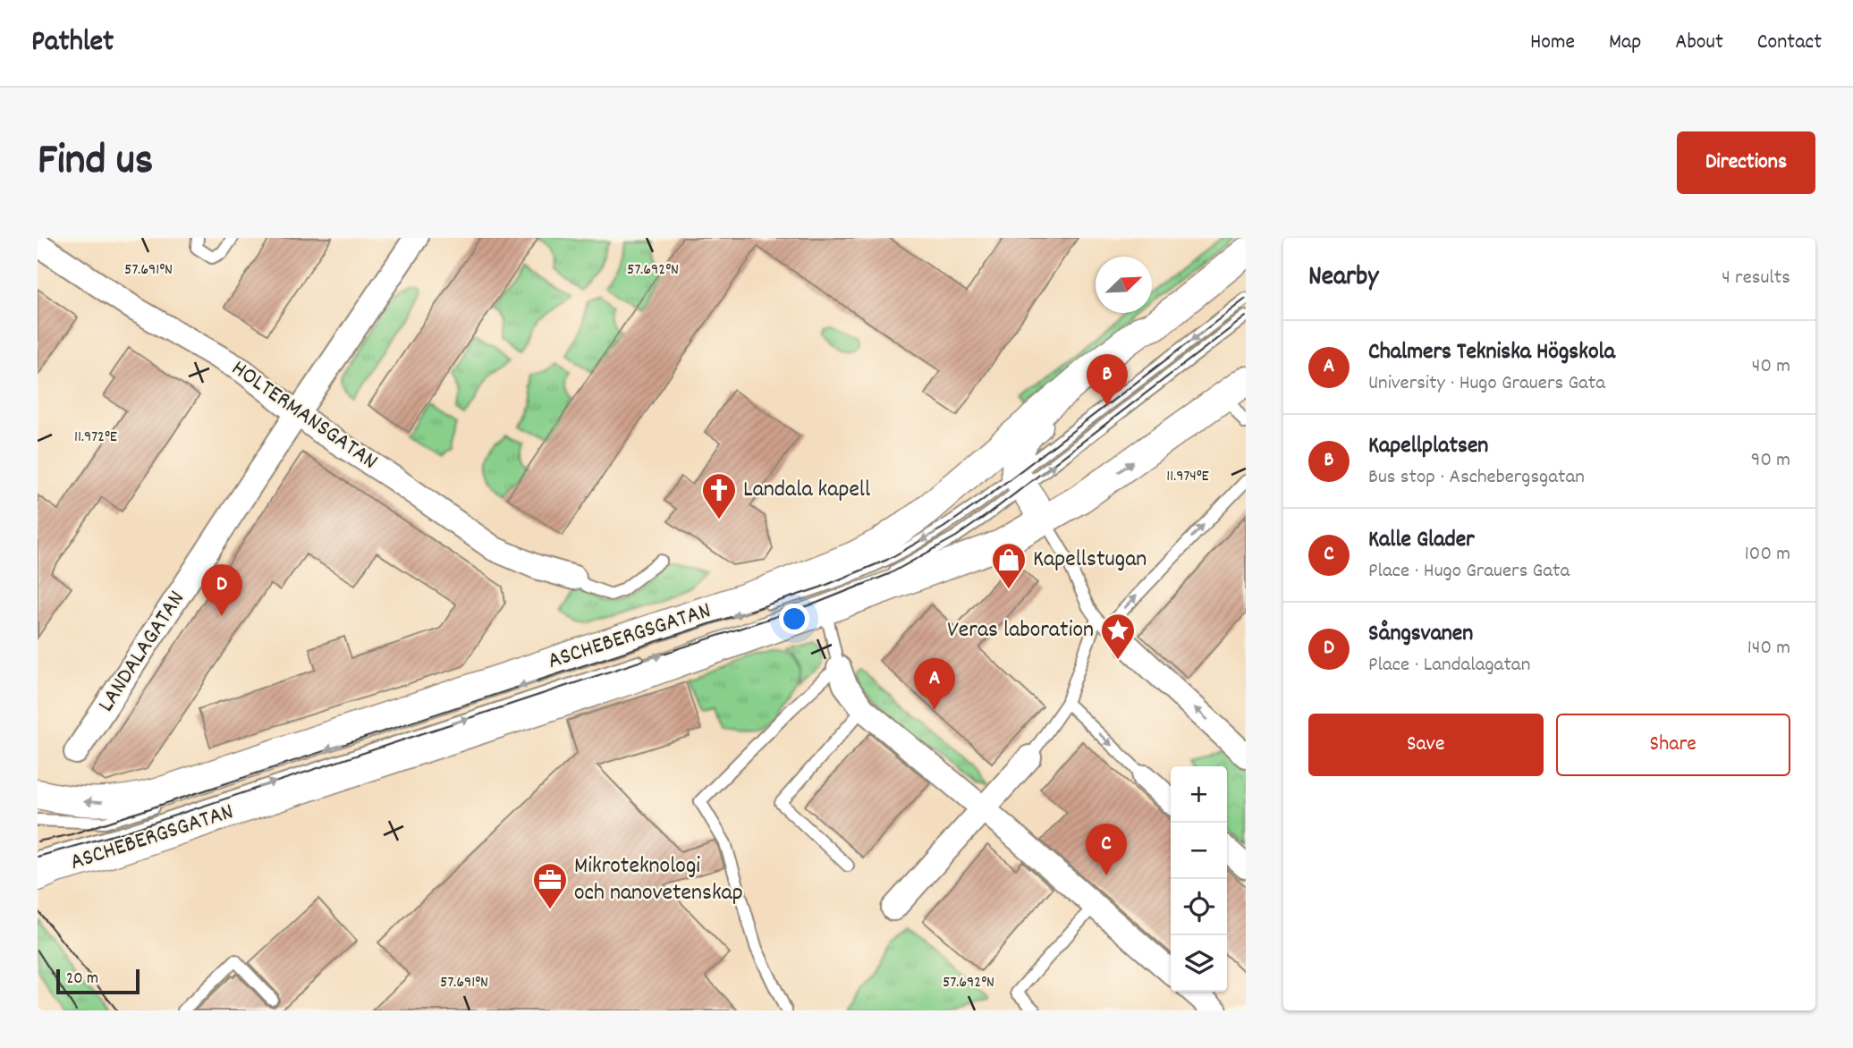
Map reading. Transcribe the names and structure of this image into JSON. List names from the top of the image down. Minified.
{"streets":{"street":["HOLTERMANSGATAN","ASCHEBERGSGATAN","LANDALAGATAN"]},"crossings":[["HOLTERMANSGATAN","LANDALAGATAN"]],"places":{"church":["Landala kapell"],"shop":["Kapellstugan"],"place":["Veras laboration"],"office":["Mikroteknologi och nanovetenskap"]},"scale_bar":"20 m","north":"top right","page":{"header":"Pathlet","nav":["Home","Map","About","Contact"],"title":"Find us","buttons":["Directions",["Save","Share"]],"heading":["Nearby","4 results"],"list":[{"mark":"A","name":"Chalmers Tekniska Högskola","note":"University · Hugo Grauers Gata","value":"40 m"},{"mark":"B","name":"Kapellplatsen","note":"Bus stop · Aschebergsgatan","value":"90 m"},{"mark":"C","name":"Kalle Glader","note":"Place · Hugo Grauers Gata","value":"100 m"},{"mark":"D","name":"Sångsvanen","note":"Place · Landalagatan","value":"140 m"}],"pins":["B","D","A","C"],"map_buttons":["+","−"],"scale":"20 m"},"coordinates":["57.691°N","57.692°N","11.972°E","11.974°E"]}
